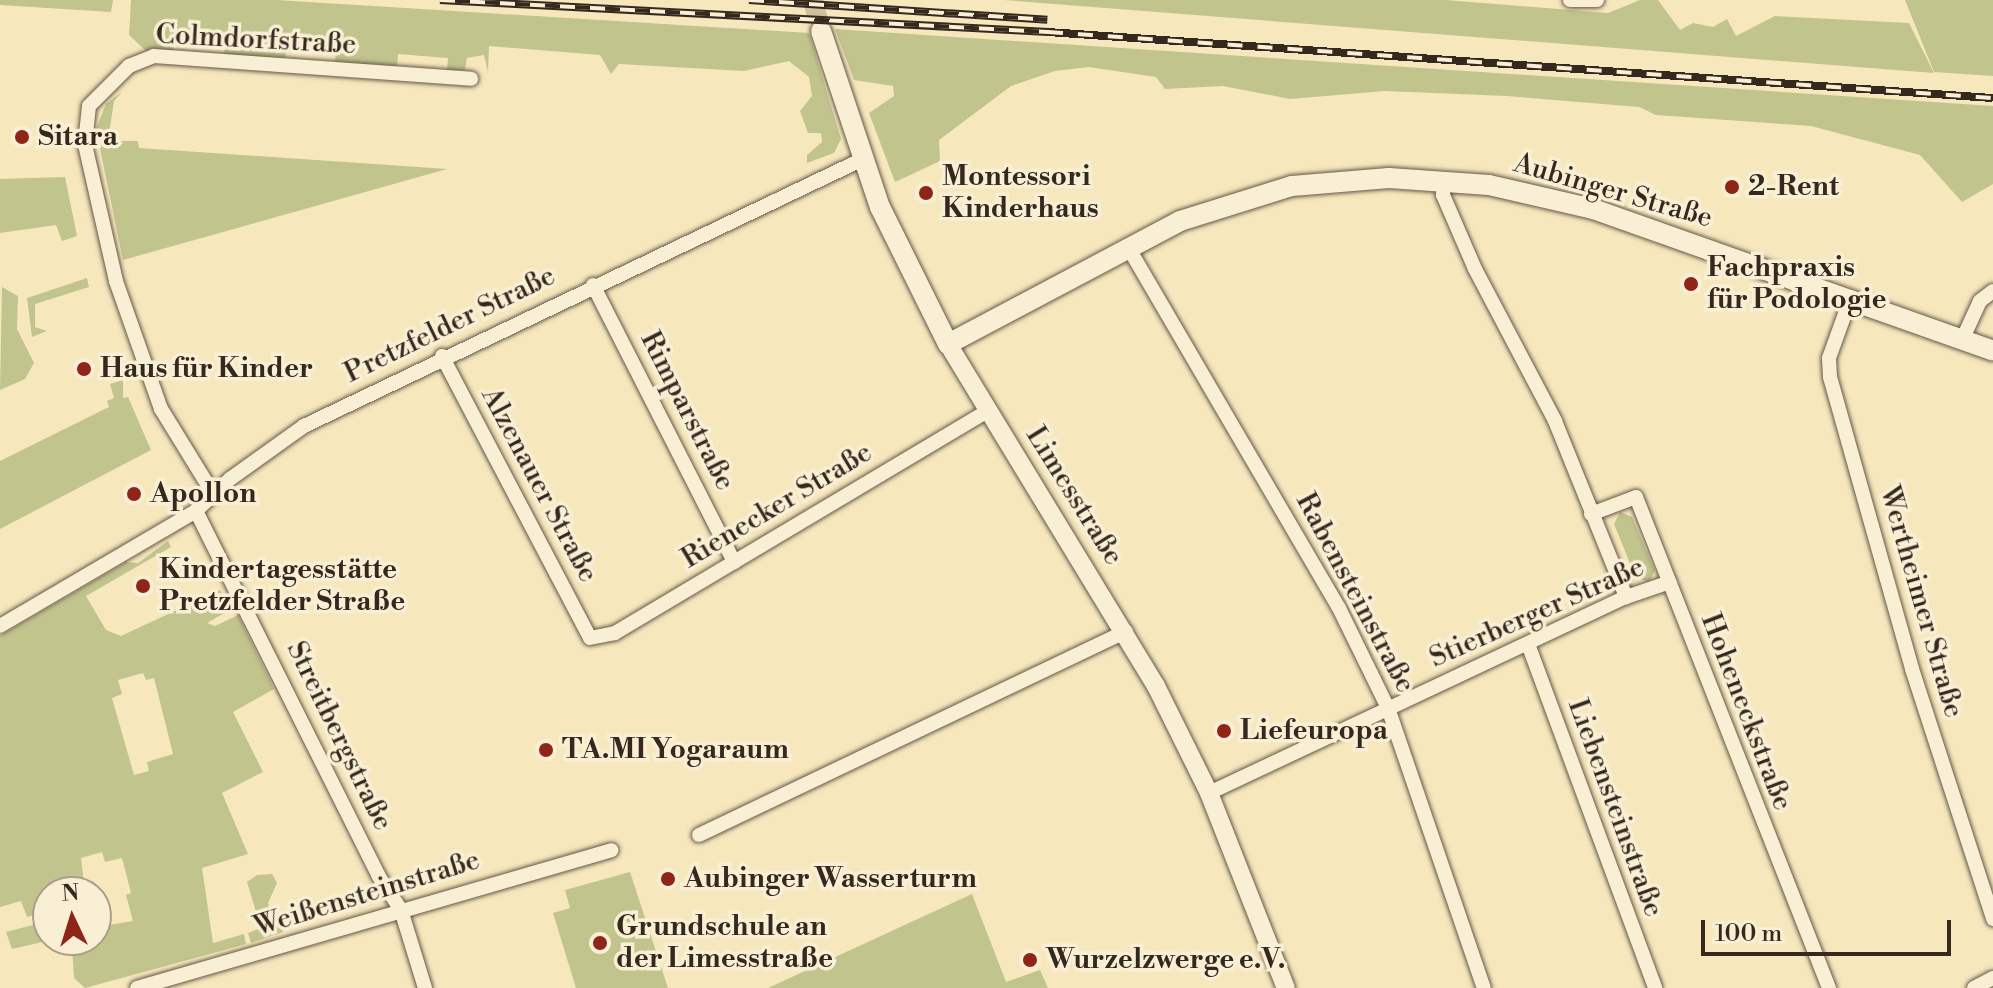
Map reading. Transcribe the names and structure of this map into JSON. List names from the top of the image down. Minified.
{"streets":{"main road":["Aubinger Straße","Limesstraße"],"street":["Colmdorfstraße","Pretzfelder Straße","Rimparstraße","Alzenauer Straße","Rienecker Straße","Rabensteinstraße","Wertheimer Straße","Stierberger Straße","Hoheneckstraße","Streitbergstraße","Liebensteinstraße","Weißensteinstraße"]},"crossings":[["Colmdorfstraße","Pretzfelder Straße"],["Aubinger Straße","Limesstraße"],["Aubinger Straße","Rabensteinstraße"],["Aubinger Straße","Wertheimer Straße"],["Pretzfelder Straße","Rimparstraße"],["Pretzfelder Straße","Alzenauer Straße"],["Pretzfelder Straße","Limesstraße"],["Pretzfelder Straße","Streitbergstraße"],["Rimparstraße","Rienecker Straße"],["Alzenauer Straße","Rienecker Straße"],["Limesstraße","Rienecker Straße"],["Limesstraße","Stierberger Straße"],["Rabensteinstraße","Stierberger Straße"],["Stierberger Straße","Hoheneckstraße"],["Stierberger Straße","Liebensteinstraße"],["Streitbergstraße","Weißensteinstraße"]],"places":["Sitara","2-Rent","Montessori Kinderhaus","Fachpraxis für Podologie","Haus für Kinder","Apollon","Kindertagesstätte Pretzfelder Straße","Liefeuropa","TA.MI Yogaraum","Aubinger Wasserturm","Grundschule an der Limesstraße","Wurzelzwerge e.V."],"scale_bar":"100 m","north":"top"}
